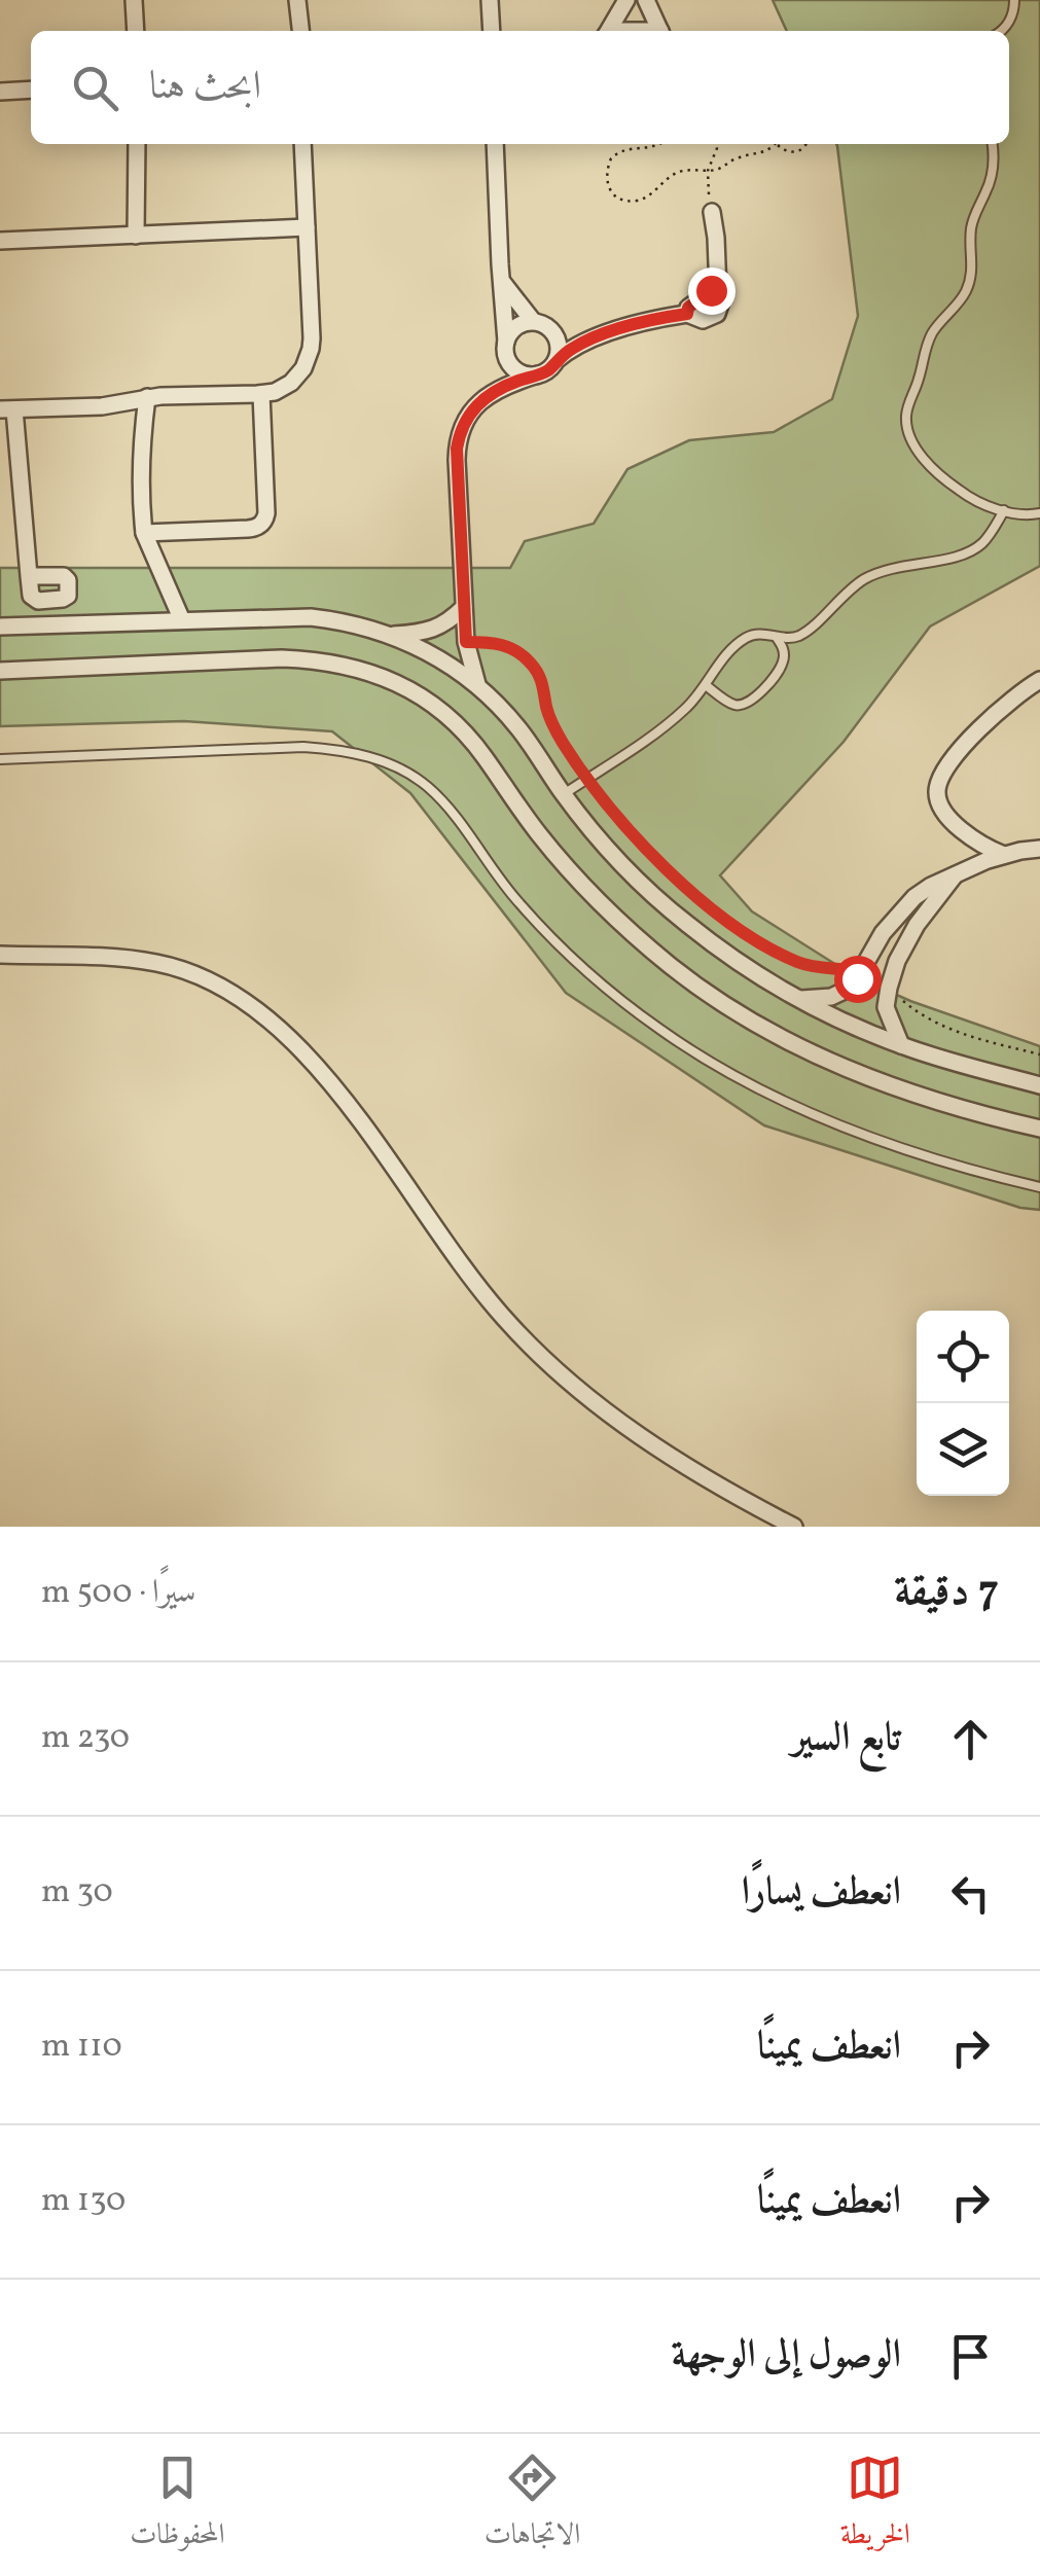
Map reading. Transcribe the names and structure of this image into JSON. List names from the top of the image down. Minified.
{"page":{"search":"ابحث هنا","heading":["7 دقيقة","سيرًا · 500 m"],"list":[["تابع السير","230 m"],["انعطف يسارًا","30 m"],["انعطف يمينًا","110 m"],["انعطف يمينًا","130 m"],"الوصول إلى الوجهة"],"nav":["الخريطة","الاتجاهات","المحفوظات"]}}
